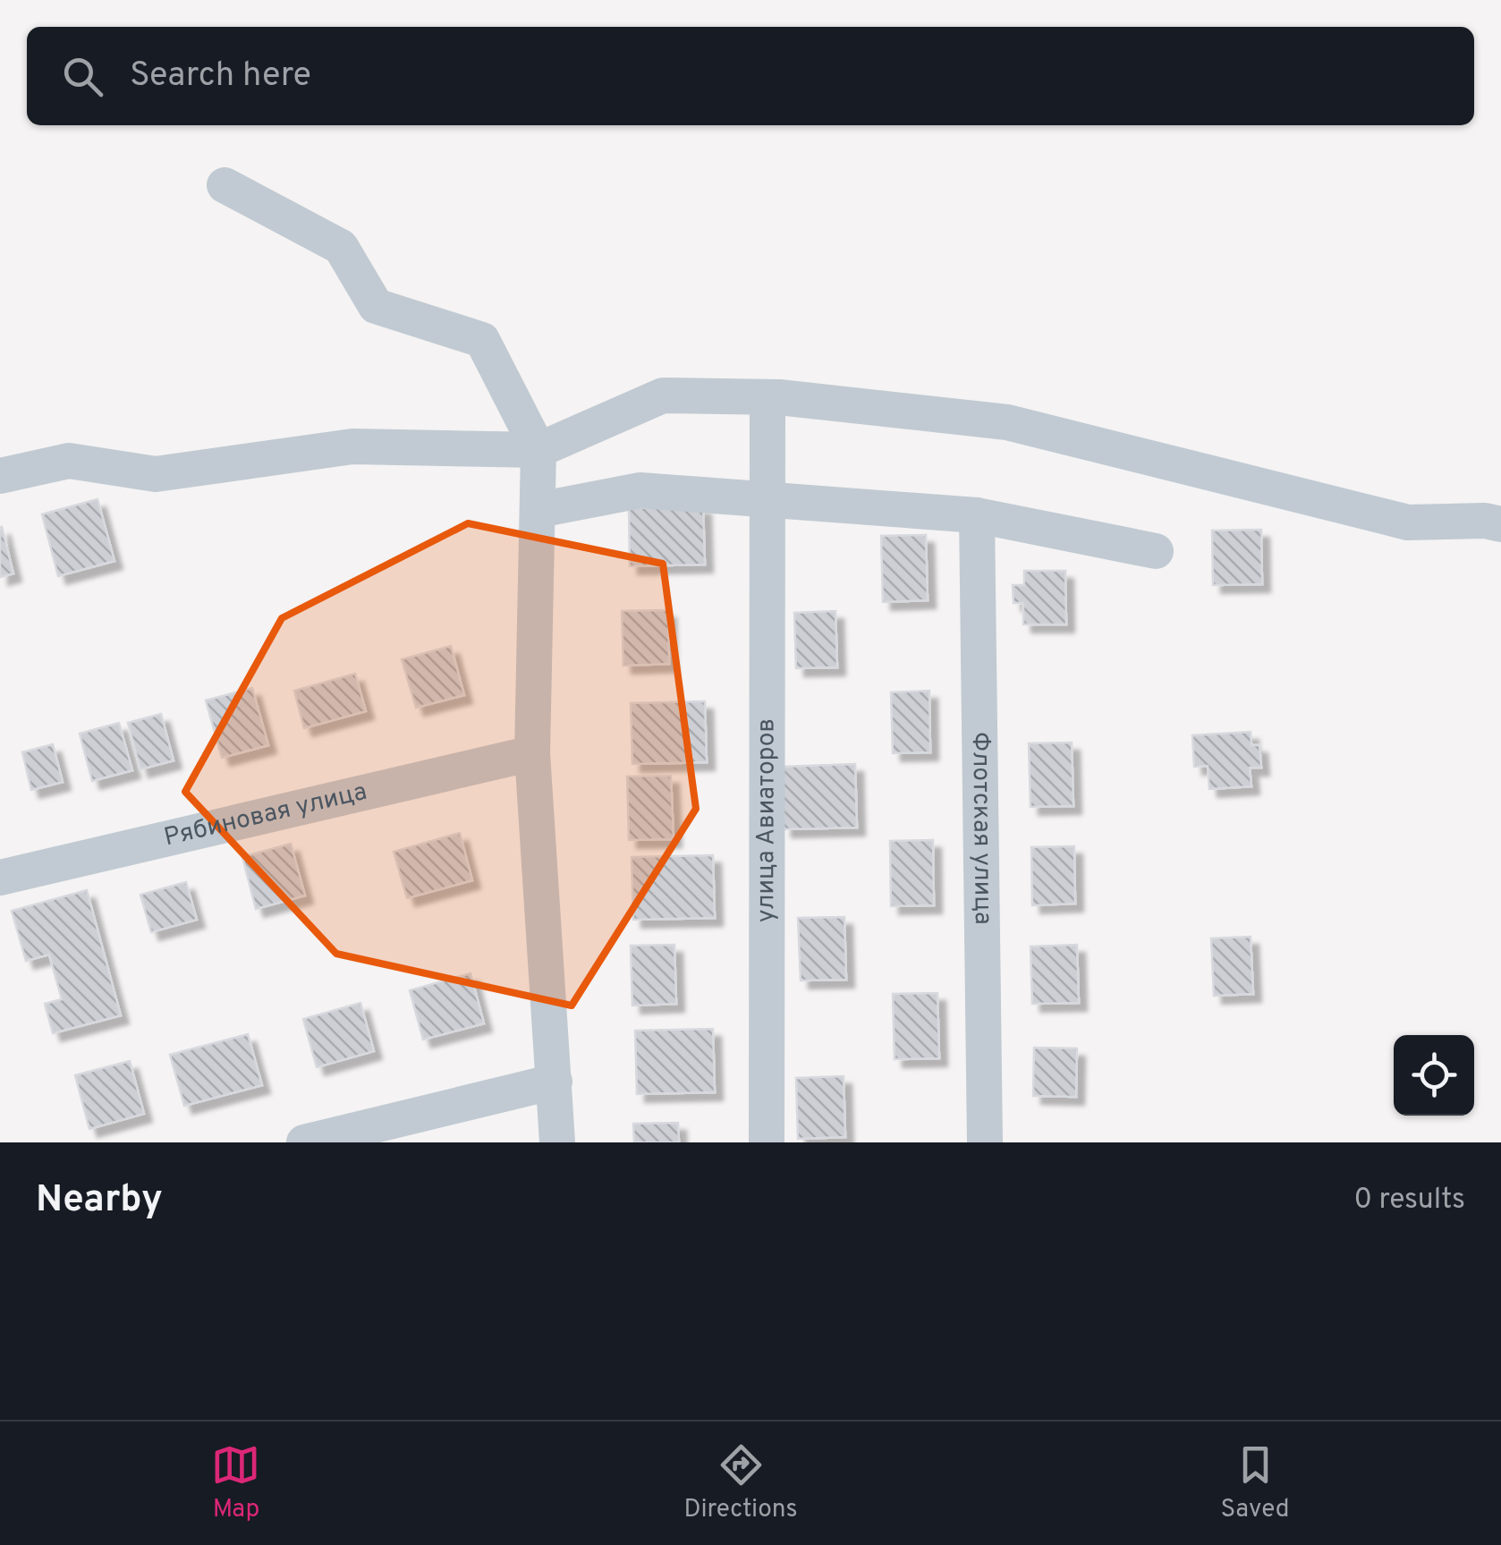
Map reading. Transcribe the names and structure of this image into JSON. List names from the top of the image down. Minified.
{"streets":{"street":["Рябиновая улица","улица Авиаторов","Флотская улица"]},"page":{"search":"Search here","heading":["Nearby","0 results"],"nav":["Map","Directions","Saved"]}}
